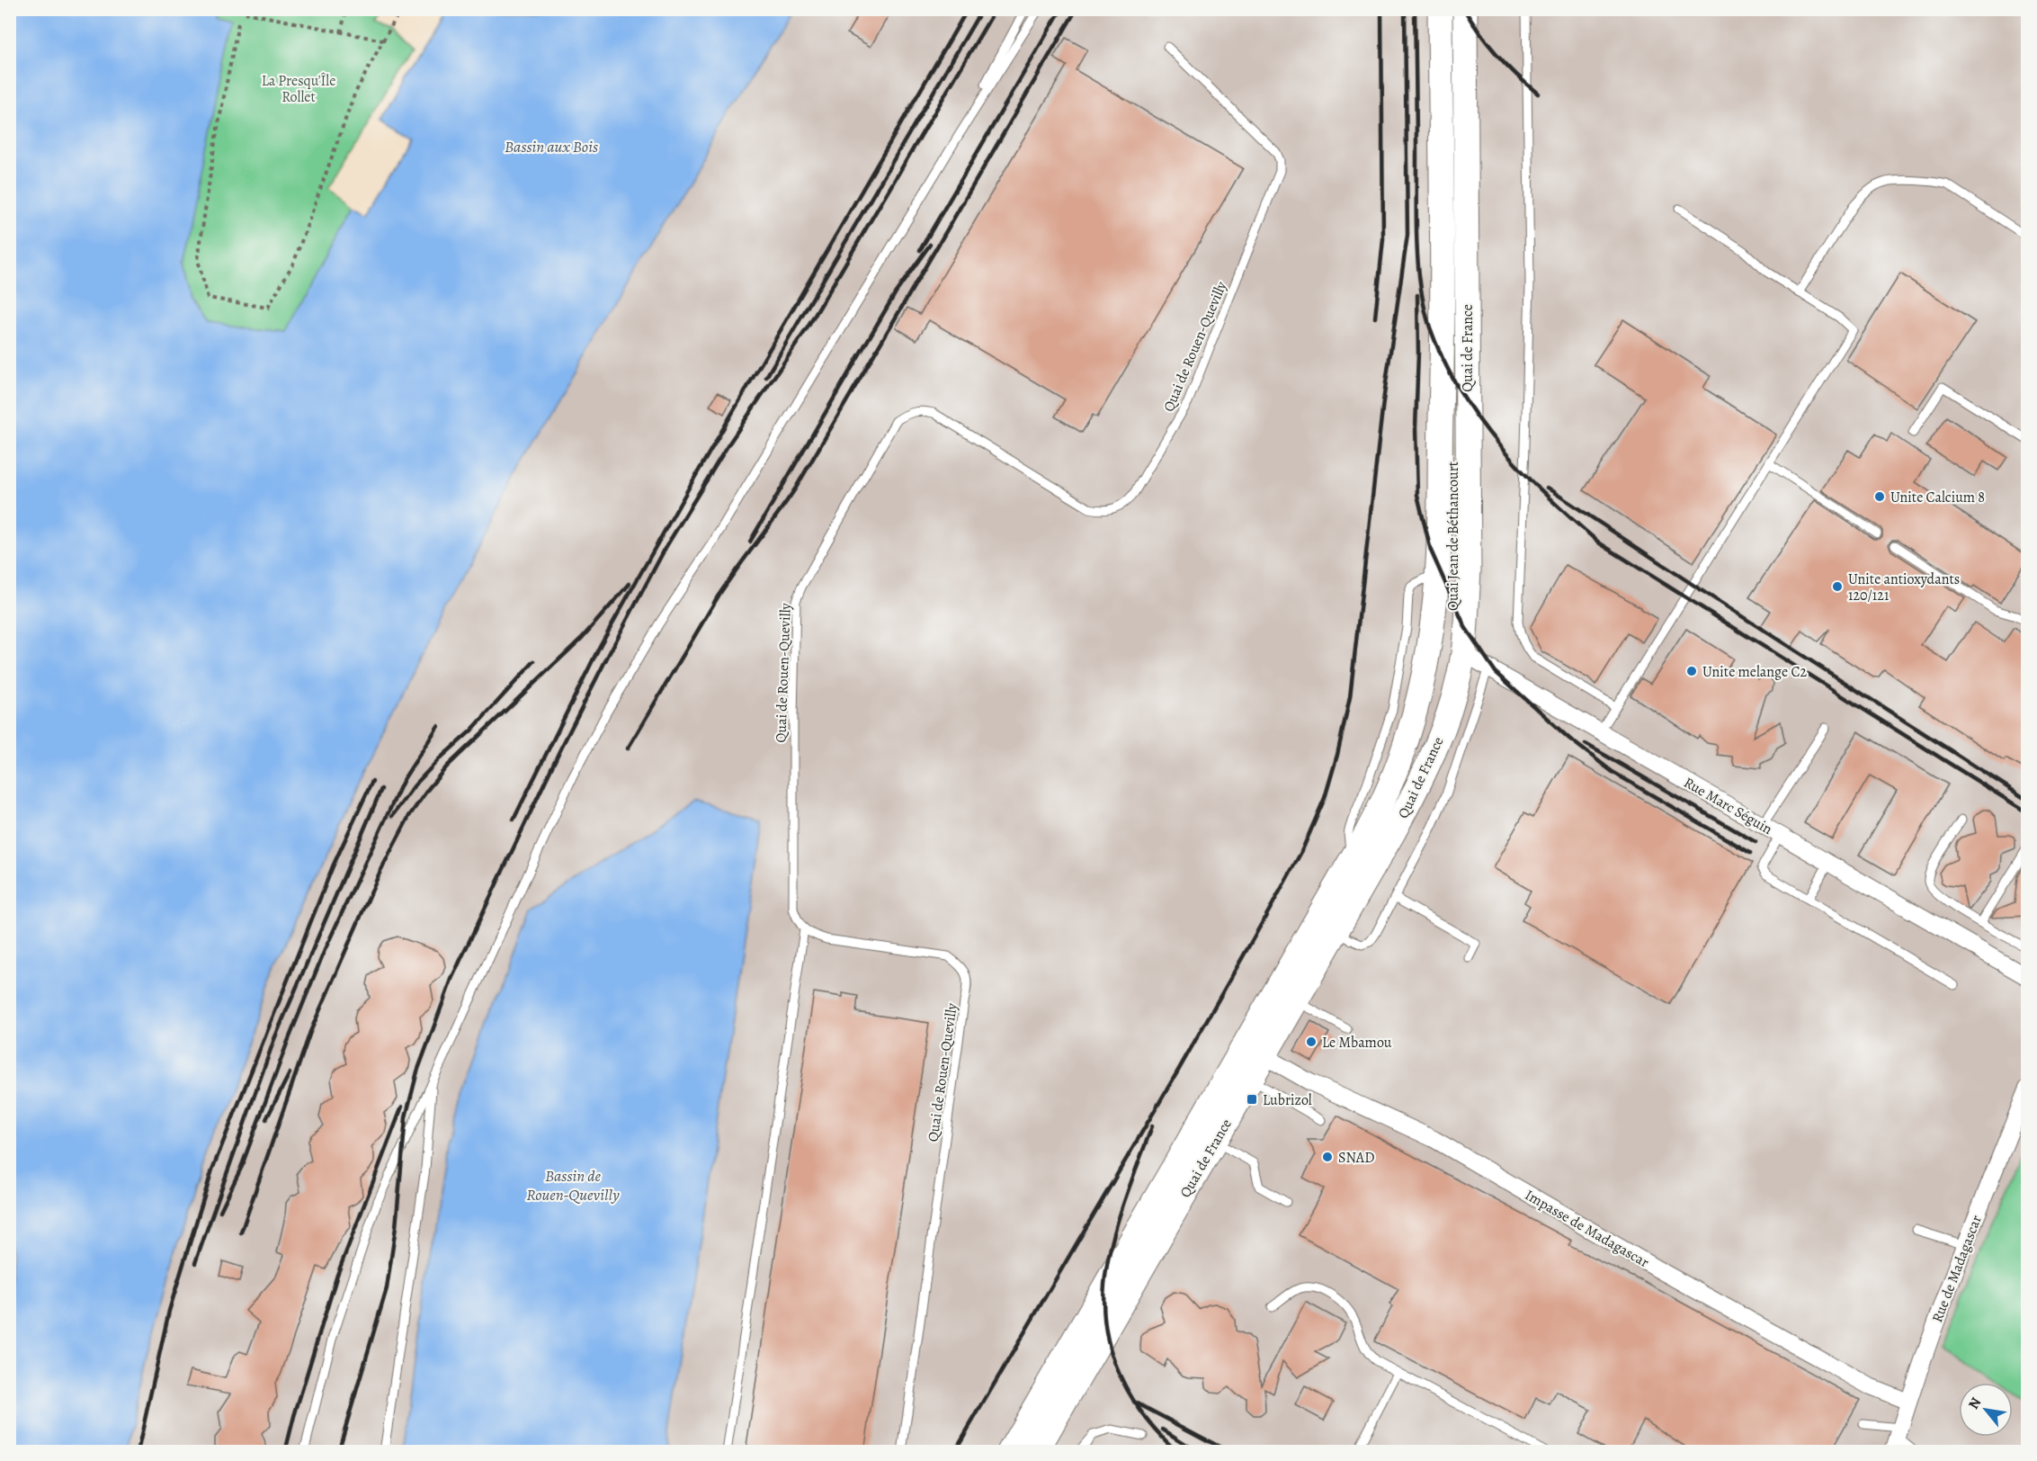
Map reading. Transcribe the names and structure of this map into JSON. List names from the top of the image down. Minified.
{"streets":{"main road":["Quai de France","Quai Jean de Béthancourt","Rue Marc Séguin"],"street":["Impasse de Madagascar","Rue de Madagascar"],"lane":["Quai de Rouen-Quevilly"]},"crossings":[["Quai de France","Quai Jean de Béthancourt"],["Quai de France","Rue Marc Séguin"],["Quai de France","Impasse de Madagascar"],["Quai Jean de Béthancourt","Rue Marc Séguin"],["Impasse de Madagascar","Rue de Madagascar"]],"water":["Bassin aux Bois","Bassin de Rouen-Quevilly"],"parks":["La Presqu'Île Rollet"],"places":{"other":["Unite Calcium 8","Unite antioxydants 120/121","Unite melange C2","Le Mbamou","SNAD"],"transit":["Lubrizol"]},"north":"top left"}
